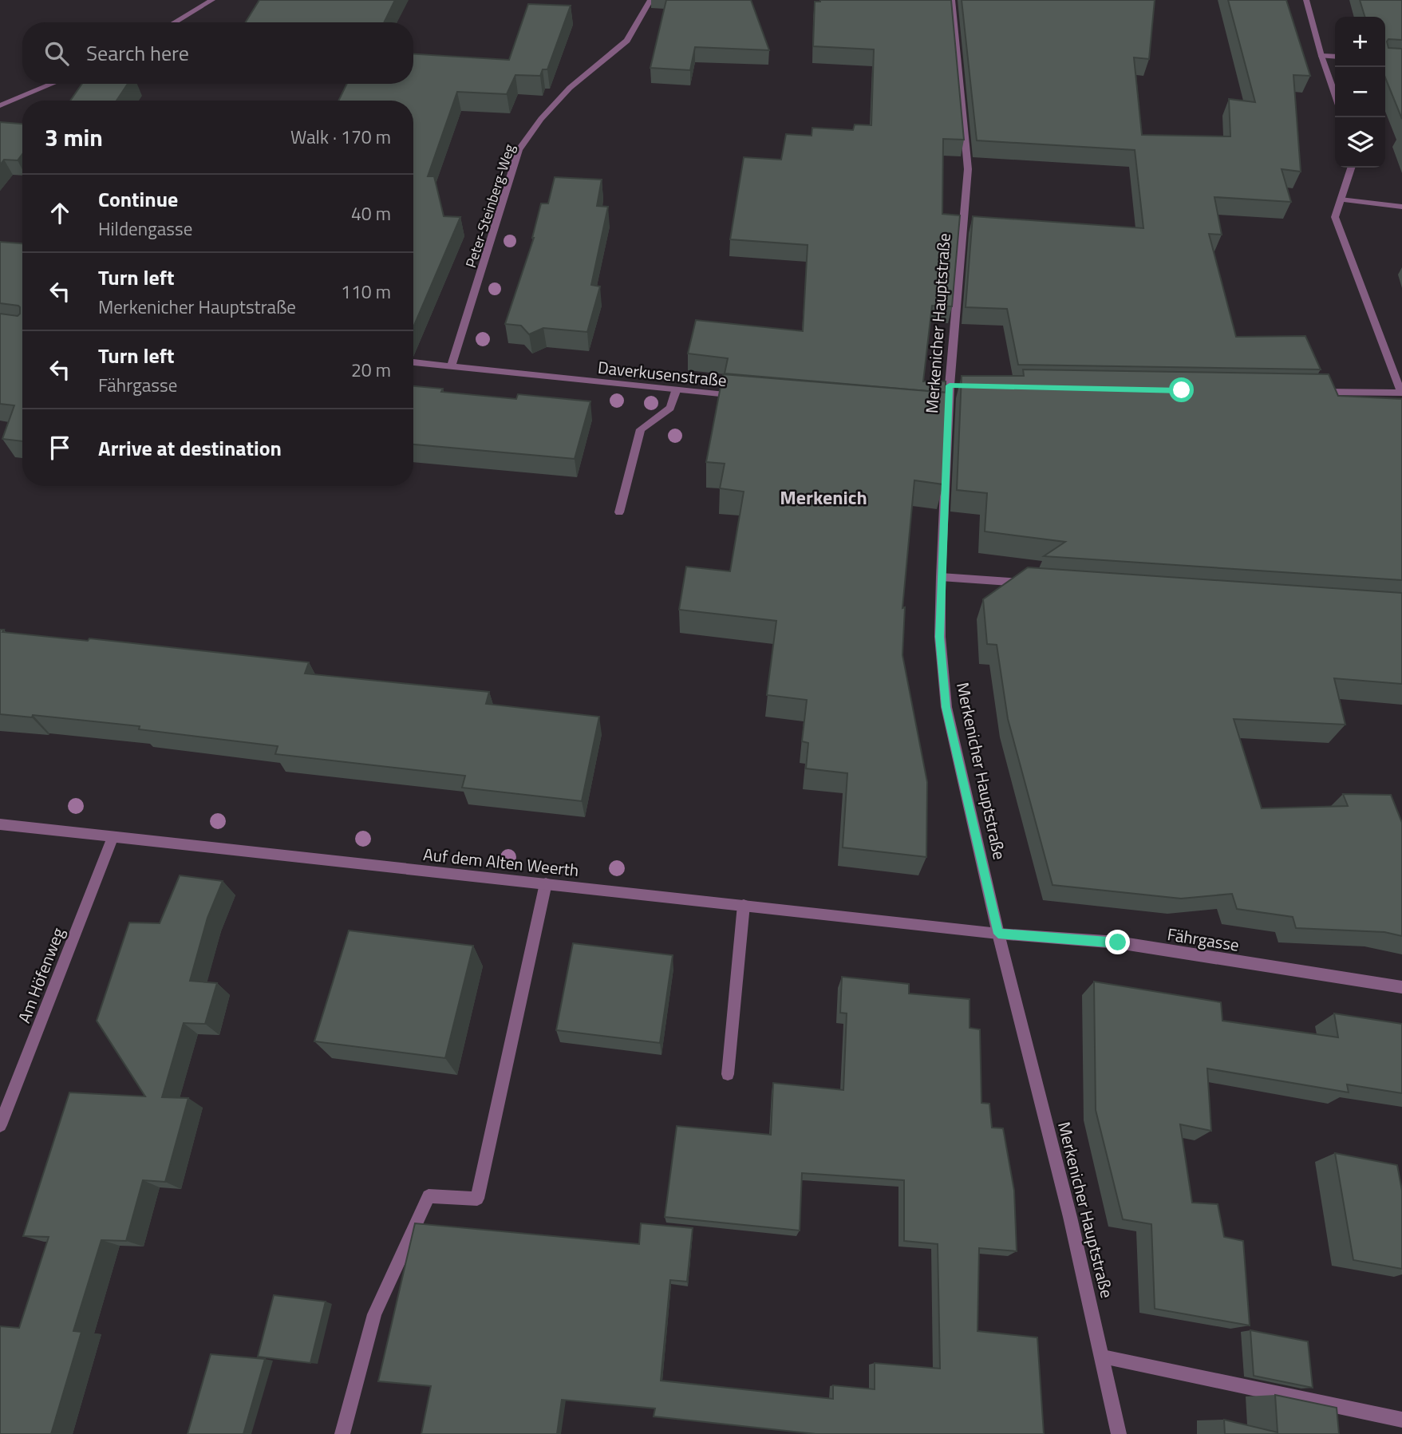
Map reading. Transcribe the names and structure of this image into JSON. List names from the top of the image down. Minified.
{"streets":{"street":["Peter-Steinberg-Weg","Merkenicher Hauptstraße","Daverkusenstraße","Auf dem Alten Weerth","Fährgasse","Am Höfenweg"]},"crossings":[["Peter-Steinberg-Weg","Daverkusenstraße"],["Merkenicher Hauptstraße","Auf dem Alten Weerth"],["Merkenicher Hauptstraße","Fährgasse"],["Auf dem Alten Weerth","Fährgasse"],["Auf dem Alten Weerth","Am Höfenweg"]],"districts":["Merkenich"],"page":{"map_buttons":["+","−"],"search":"Search here","heading":["3 min","Walk · 170 m"],"list":[["Continue","Hildengasse","40 m"],["Turn left","Merkenicher Hauptstraße","110 m"],["Turn left","Fährgasse","20 m"],"Arrive at destination"]}}
